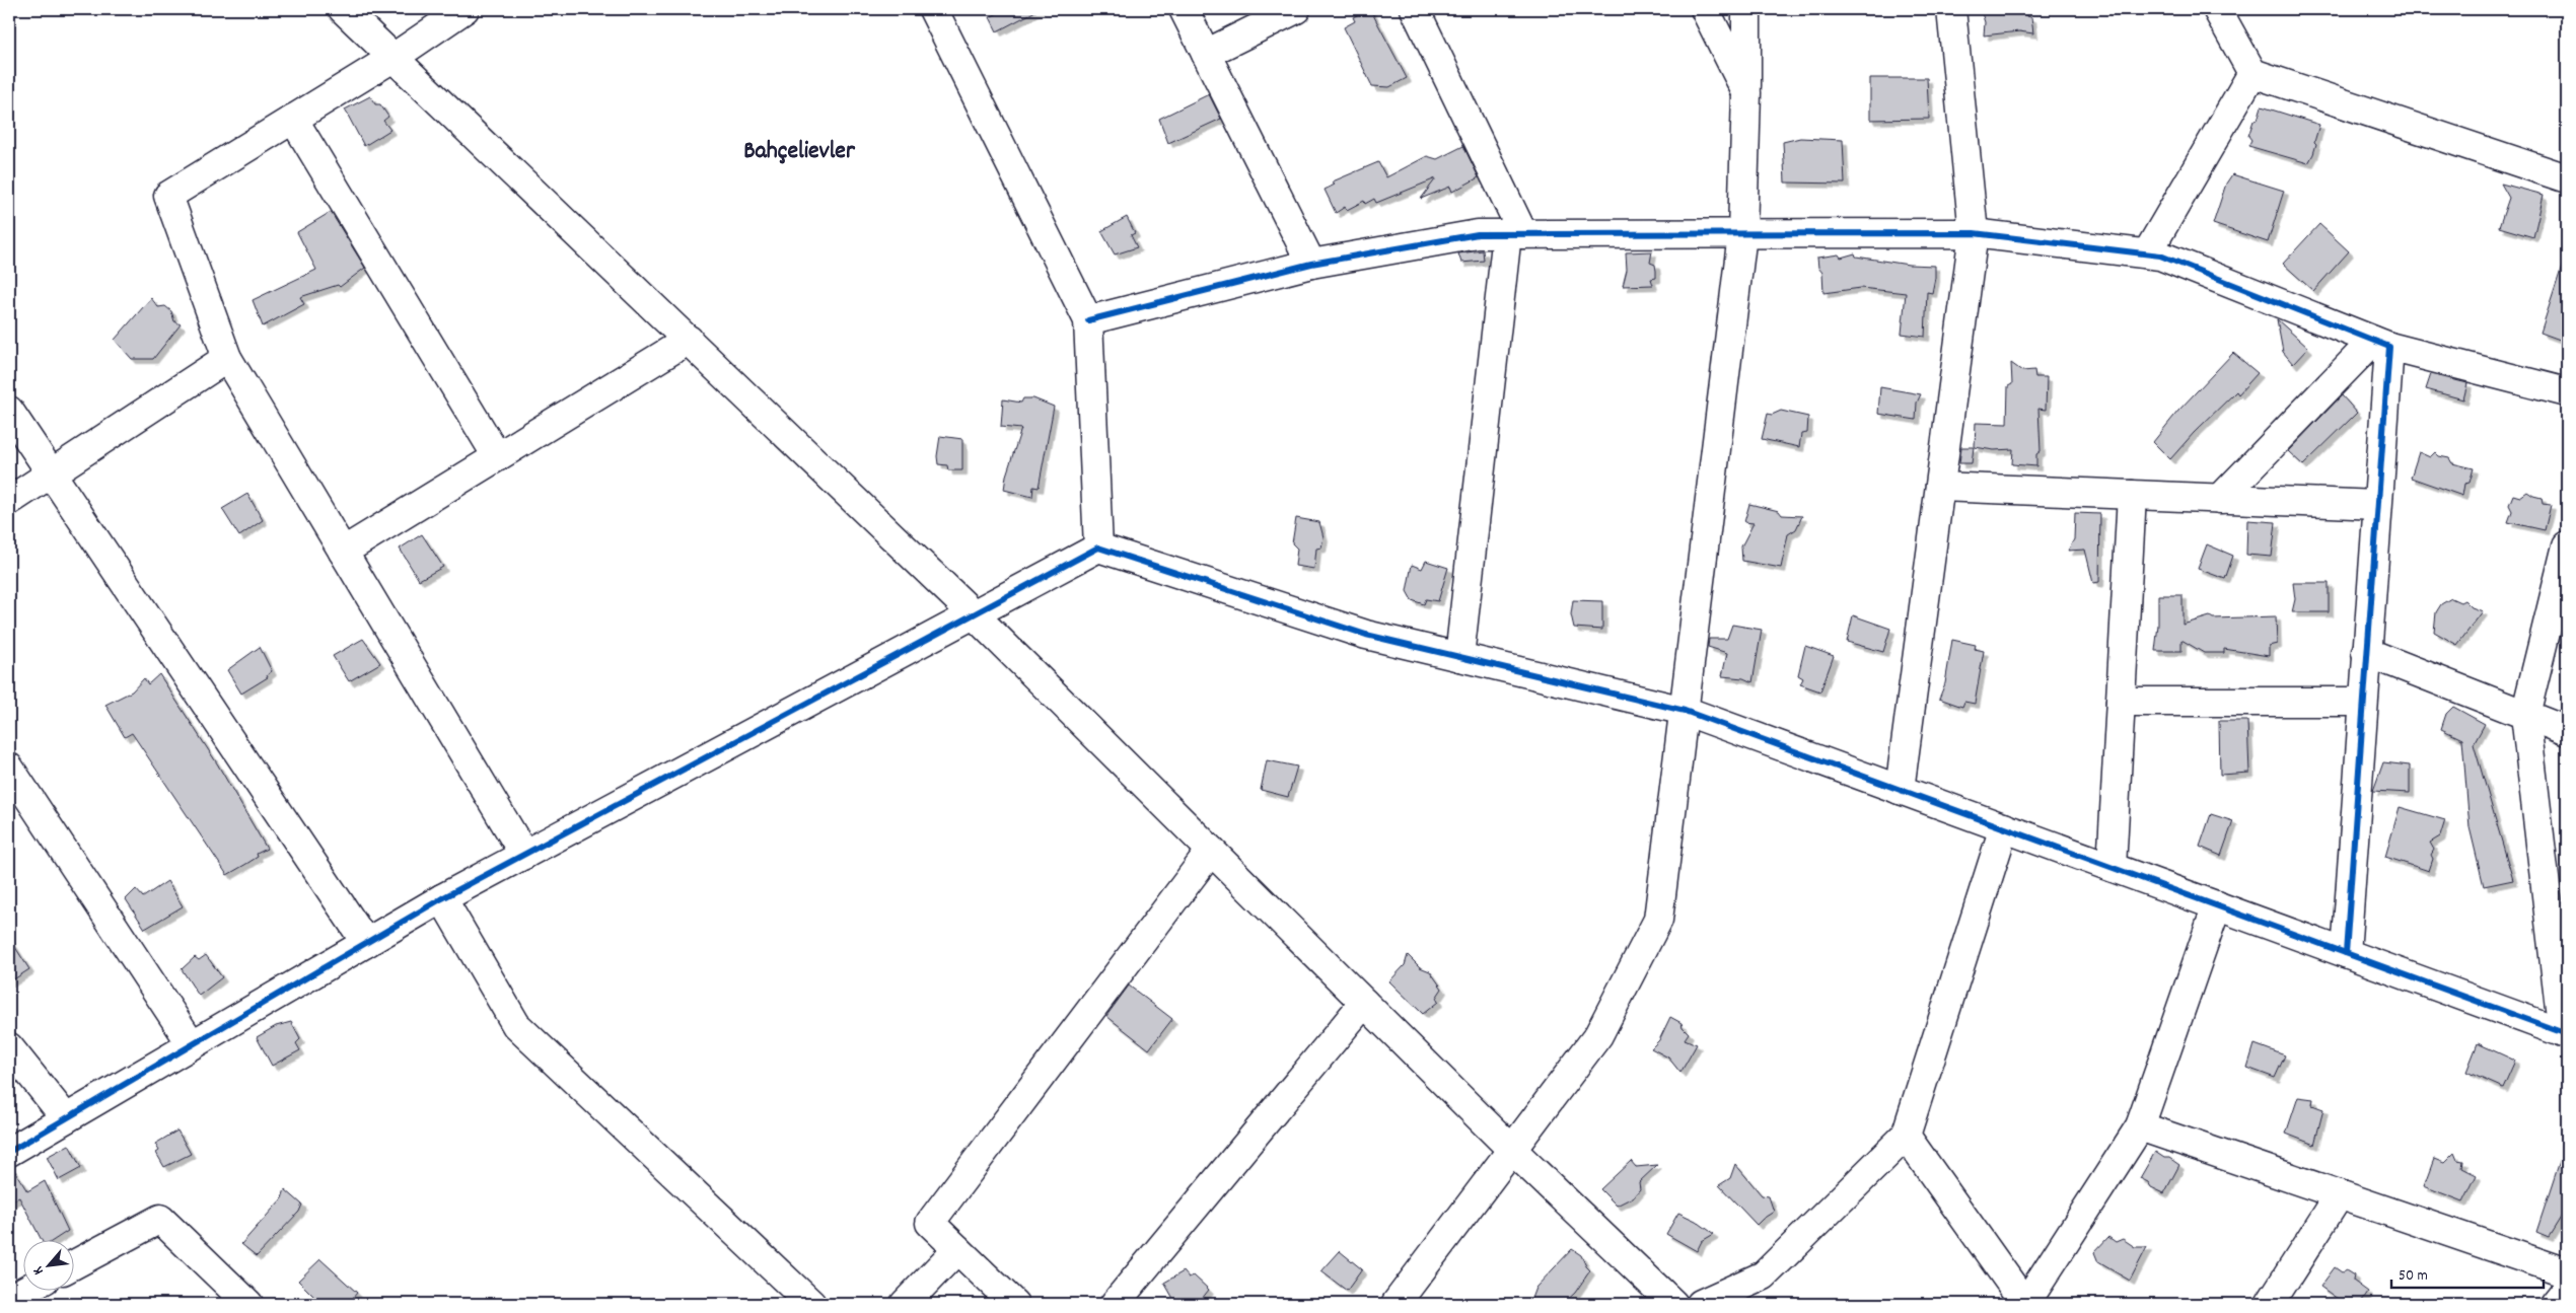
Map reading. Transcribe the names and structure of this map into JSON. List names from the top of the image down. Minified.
{"districts":["Bahçelievler"],"scale_bar":"50 m","north":"bottom left"}
